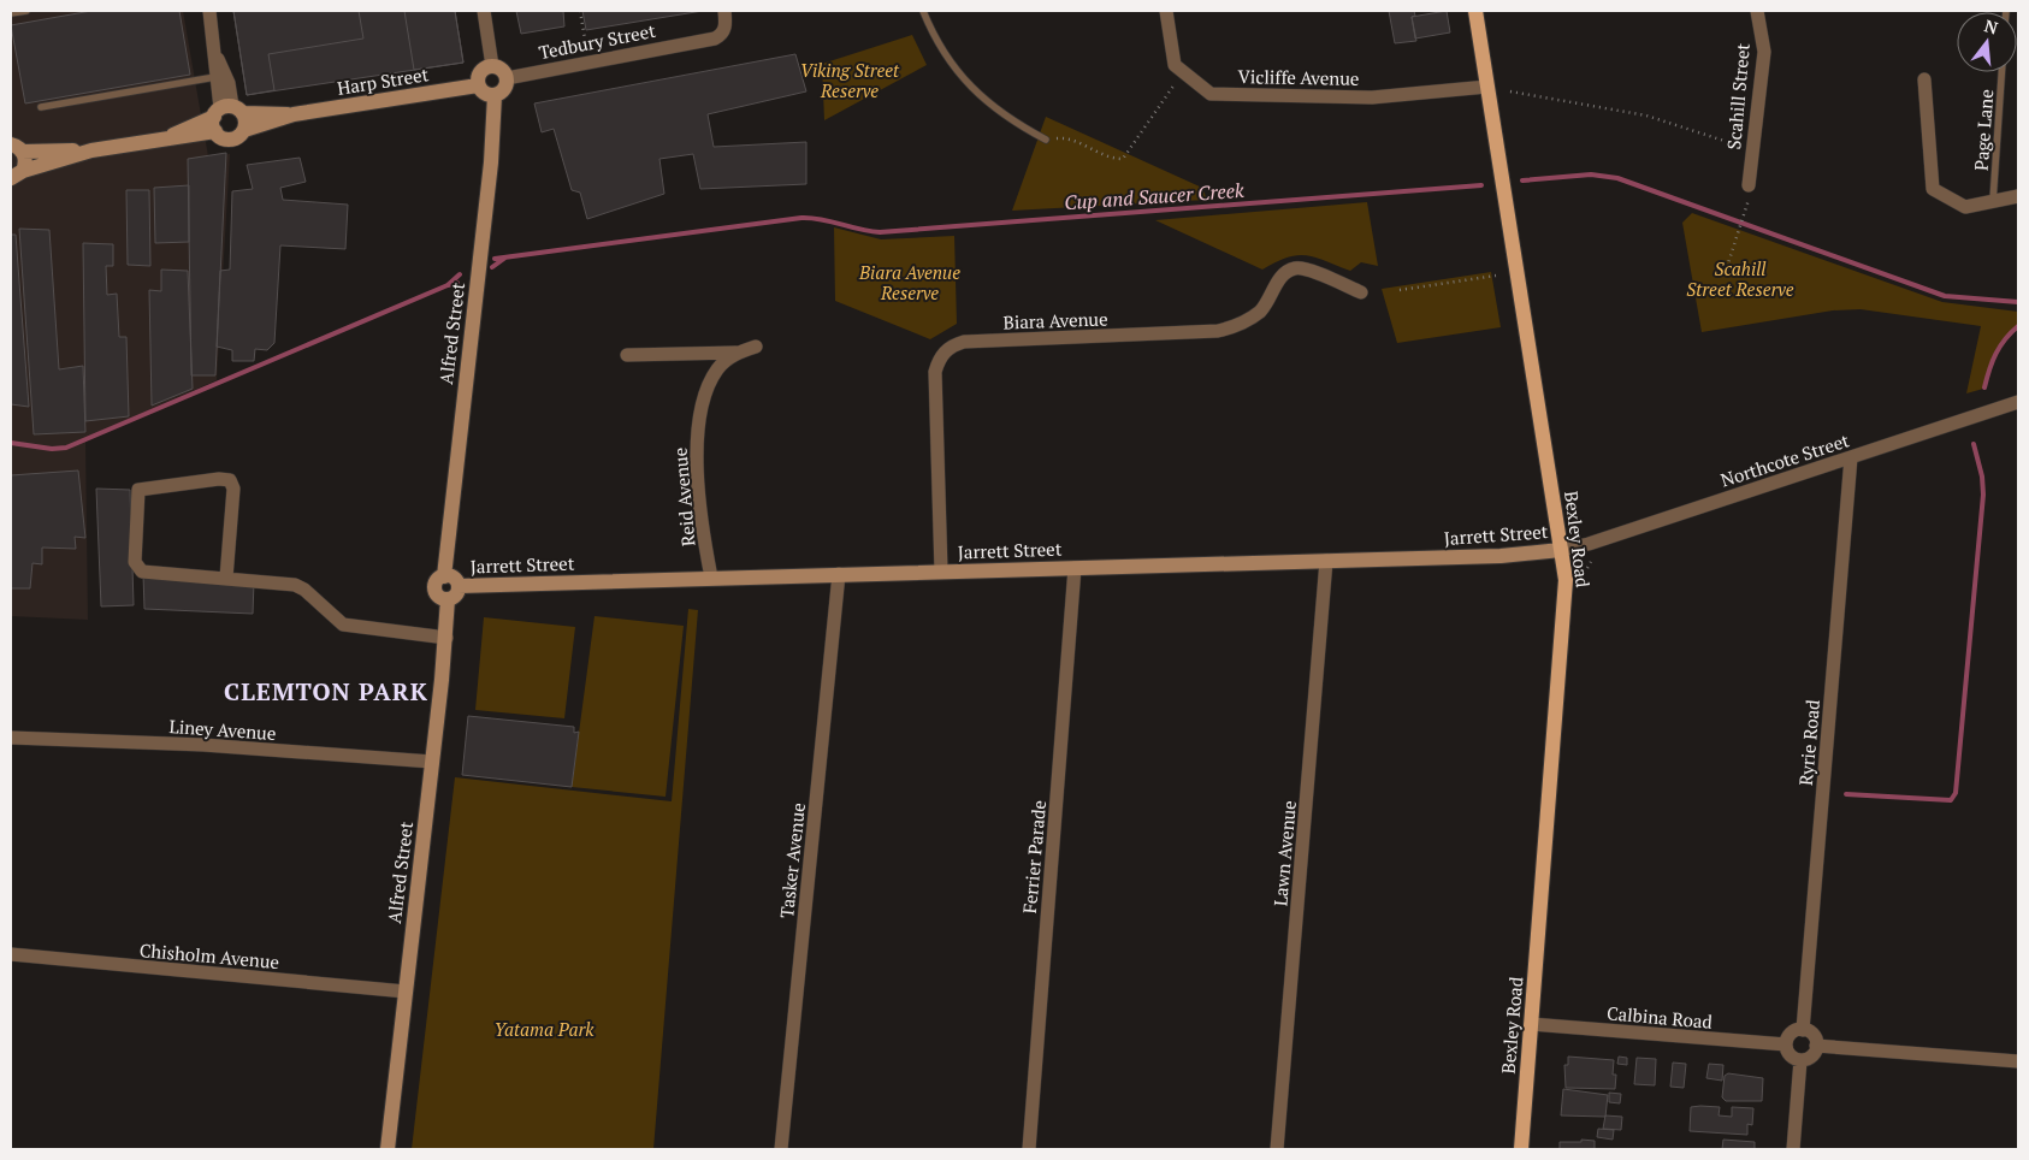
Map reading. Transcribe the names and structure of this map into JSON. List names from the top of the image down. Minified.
{"streets":{"main road":["Bexley Road"],"street":["Tedbury Street","Vicliffe Avenue","Harp Street","Scahill Street","Biara Avenue","Alfred Street","Northcote Street","Reid Avenue","Jarrett Street","Liney Avenue","Ryrie Road","Lawn Avenue","Ferrier Parade","Tasker Avenue","Chisholm Avenue","Calbina Road"],"lane":["Page Lane"]},"crossings":[["Tedbury Street","Harp Street"],["Tedbury Street","Alfred Street"],["Vicliffe Avenue","Bexley Road"],["Harp Street","Alfred Street"],["Biara Avenue","Jarrett Street"],["Alfred Street","Jarrett Street"],["Alfred Street","Liney Avenue"],["Alfred Street","Chisholm Avenue"],["Northcote Street","Jarrett Street"],["Northcote Street","Bexley Road"],["Northcote Street","Ryrie Road"],["Reid Avenue","Jarrett Street"],["Jarrett Street","Bexley Road"],["Jarrett Street","Lawn Avenue"],["Jarrett Street","Ferrier Parade"],["Jarrett Street","Tasker Avenue"],["Bexley Road","Calbina Road"],["Ryrie Road","Calbina Road"]],"districts":["CLEMTON PARK"],"water":["Cup and Saucer Creek"],"parks":["Viking Street Reserve","Scahill Street Reserve","Biara Avenue Reserve","Yatama Park"],"north":"top"}
